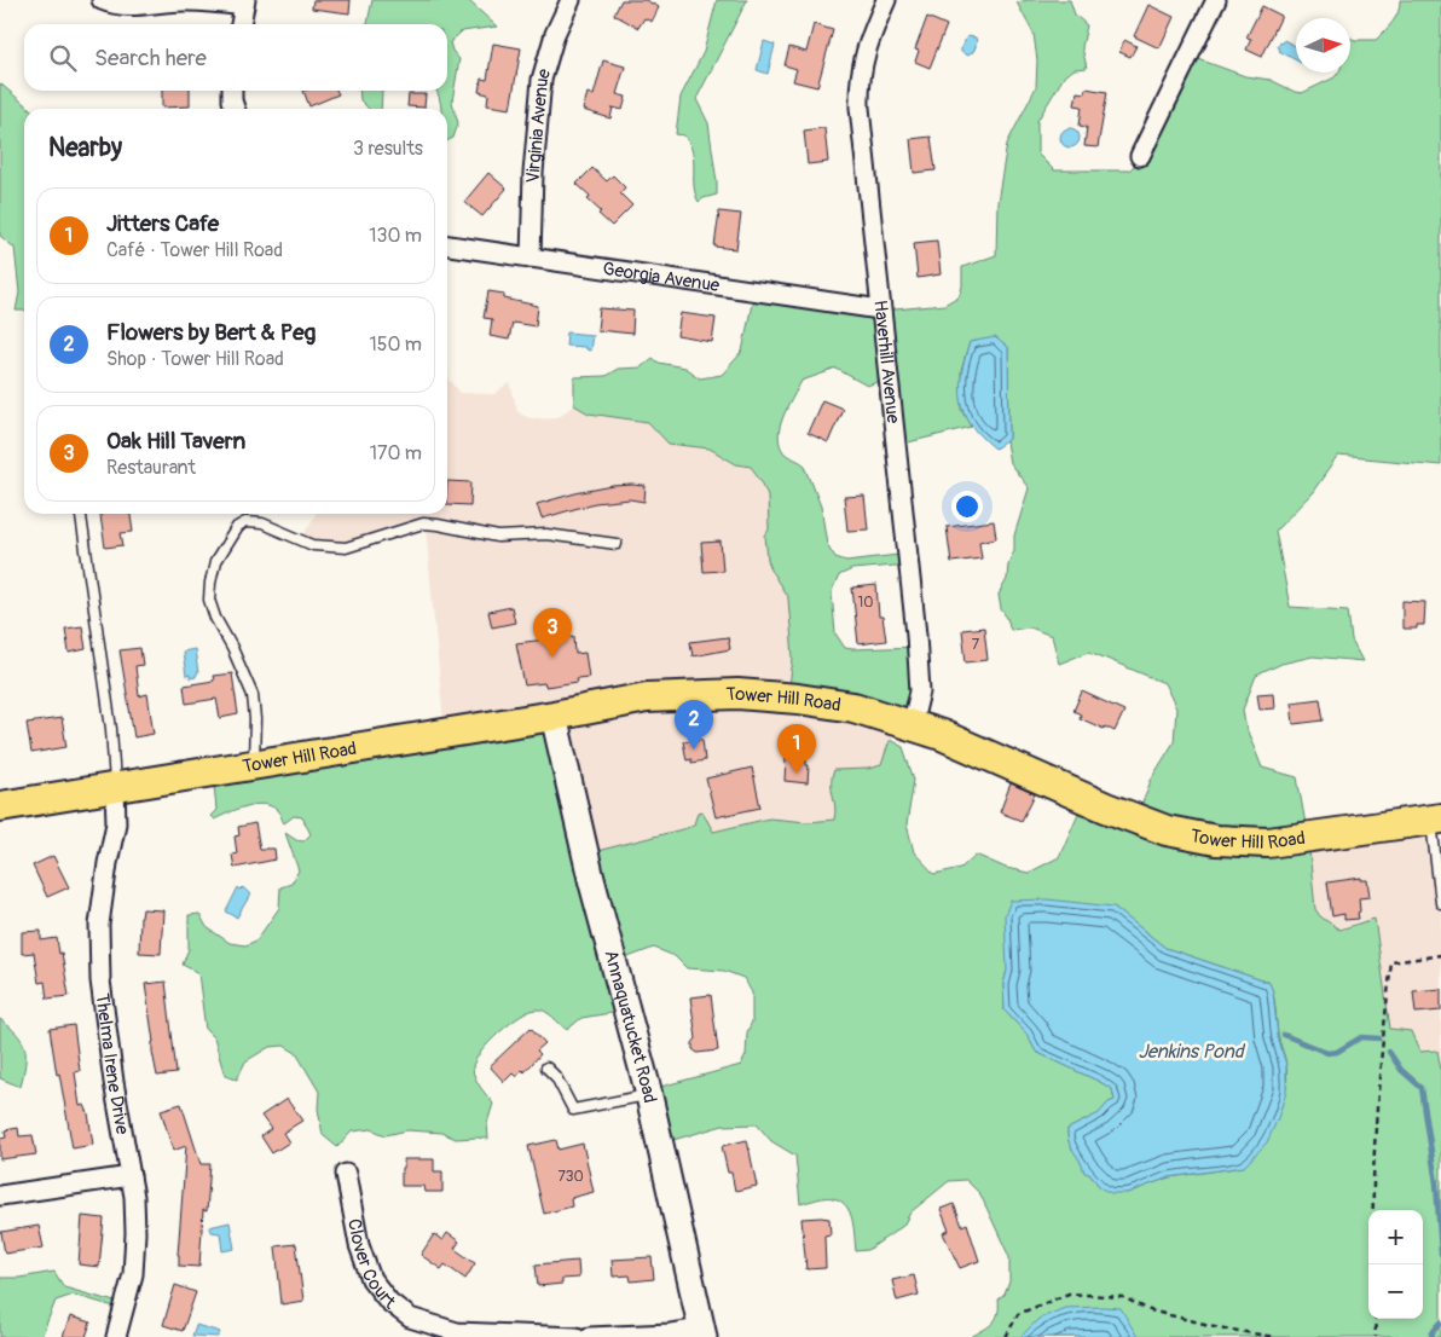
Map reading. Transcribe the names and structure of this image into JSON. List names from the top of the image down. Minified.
{"streets":{"main road":["Tower Hill Road"],"street":["Virginia Avenue","Georgia Avenue","Haverhill Avenue","Annaquatucket Road","Thelma Irene Drive","Clover Court"]},"crossings":[["Virginia Avenue","Georgia Avenue"],["Georgia Avenue","Haverhill Avenue"],["Haverhill Avenue","Tower Hill Road"],["Tower Hill Road","Annaquatucket Road"],["Tower Hill Road","Thelma Irene Drive"]],"water":["Jenkins Pond"],"house_numbers":["10","7","730"],"north":"right","page":{"search":"Search here","heading":["Nearby","3 results"],"list":[{"mark":"1","name":"Jitters Cafe","note":"Café · Tower Hill Road","value":"130 m"},{"mark":"2","name":"Flowers by Bert & Peg","note":"Shop · Tower Hill Road","value":"150 m"},{"mark":"3","name":"Oak Hill Tavern","note":"Restaurant","value":"170 m"}],"pins":["3","2","1"],"map_buttons":["+","−"]}}
